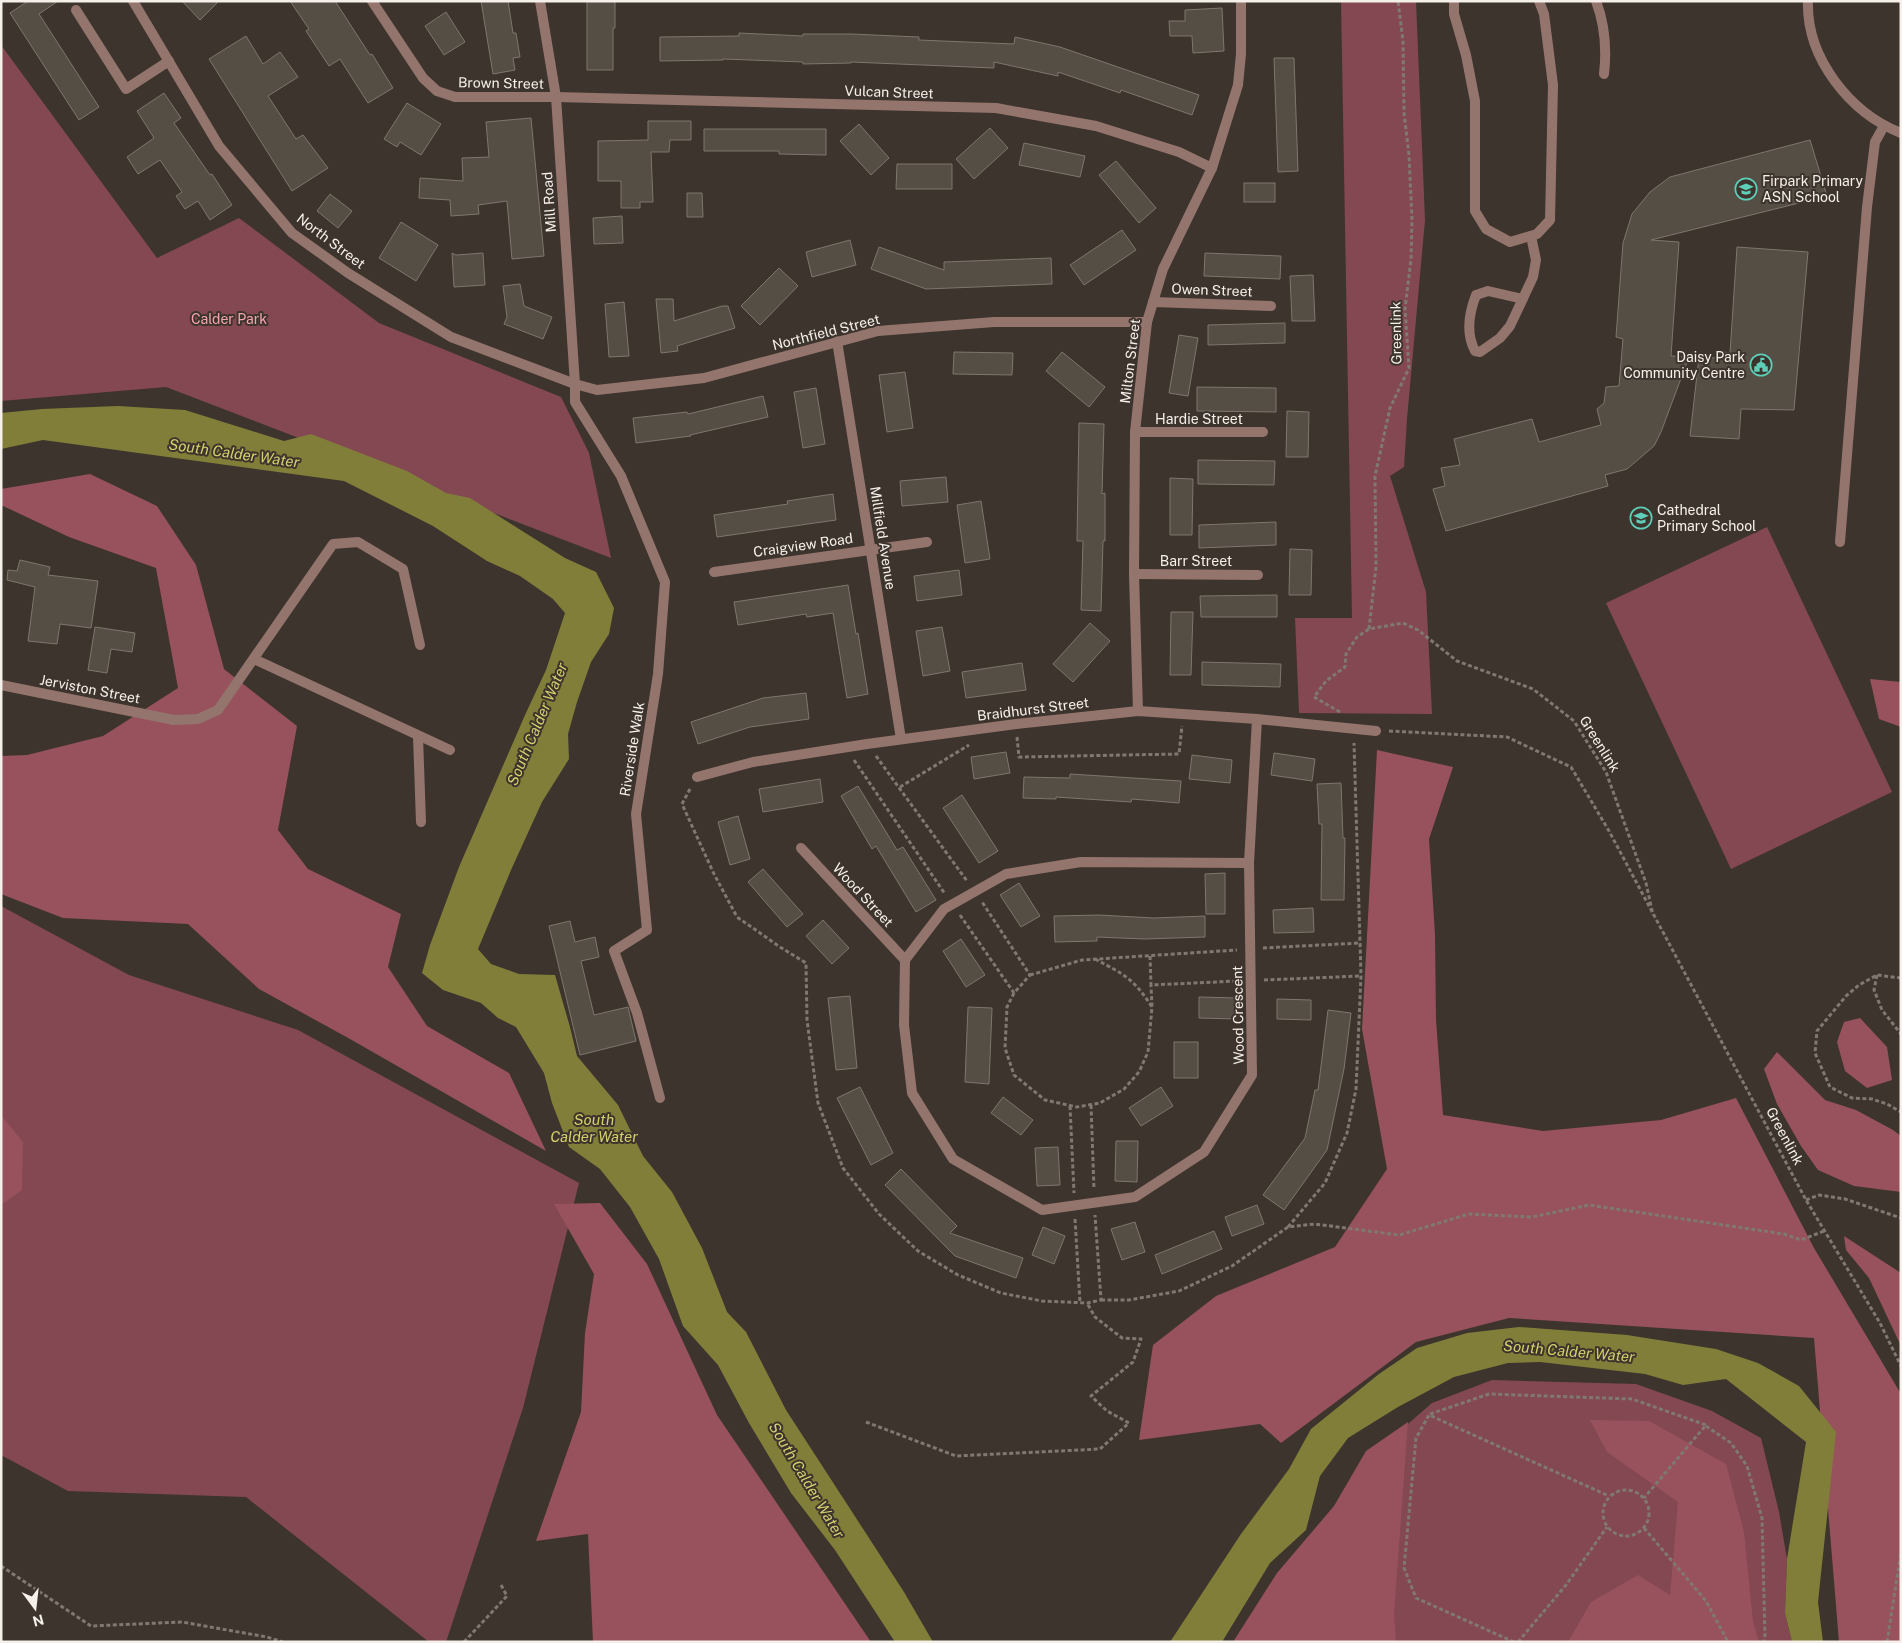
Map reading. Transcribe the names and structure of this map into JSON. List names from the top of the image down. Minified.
{"streets":{"street":["Brown Street","Vulcan Street","Mill Road","North Street","Owen Street","Northfield Street","Milton Street","Hardie Street","Millfield Avenue","Craigview Road","Barr Street","Jerviston Street","Braidhurst Street","Riverside Walk","Wood Street","Wood Crescent"],"path":["Greenlink"]},"crossings":[["Brown Street","Vulcan Street"],["Brown Street","Mill Road"],["Vulcan Street","Mill Road"],["Vulcan Street","Milton Street"],["Mill Road","North Street"],["Mill Road","Northfield Street"],["Mill Road","Riverside Walk"],["North Street","Northfield Street"],["Owen Street","Milton Street"],["Northfield Street","Milton Street"],["Northfield Street","Millfield Avenue"],["Greenlink","Braidhurst Street"],["Milton Street","Hardie Street"],["Milton Street","Barr Street"],["Milton Street","Braidhurst Street"],["Millfield Avenue","Craigview Road"],["Millfield Avenue","Braidhurst Street"],["Braidhurst Street","Wood Crescent"],["Wood Street","Wood Crescent"]],"water":["South Calder Water"],"parks":["Calder Park"],"places":{"school or university":["Firpark Primary ASN School","Cathedral Primary School"],"public building":["Daisy Park Community Centre"]},"north":"bottom"}
